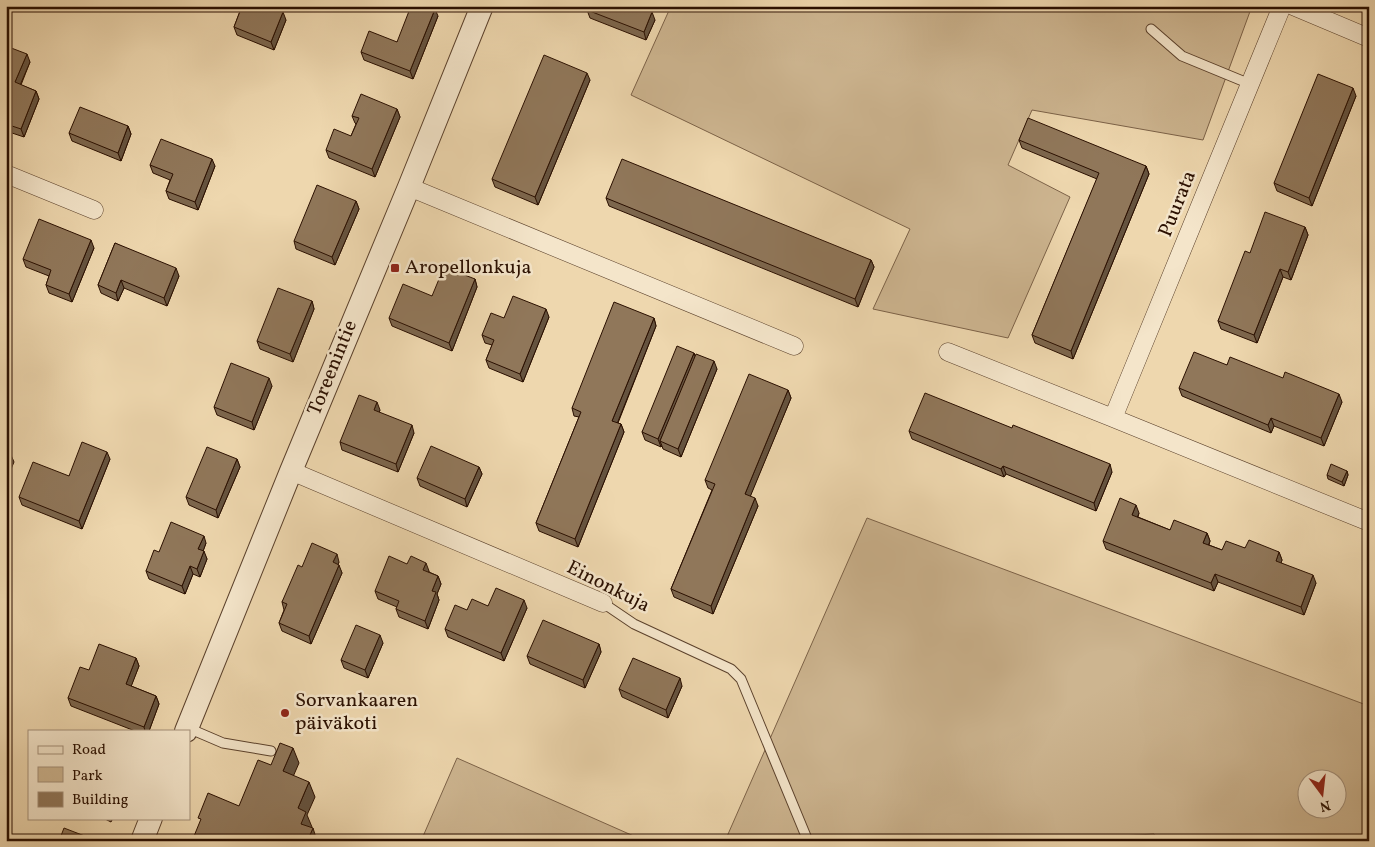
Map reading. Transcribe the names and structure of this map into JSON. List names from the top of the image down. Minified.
{"streets":{"street":["Puurata","Toreenintie","Einonkuja"]},"crossings":[["Toreenintie","Einonkuja"]],"places":{"transit":["Aropellonkuja"],"other":["Sorvankaaren päiväkoti"]},"legend":["Road","Park","Building"],"north":"bottom"}
